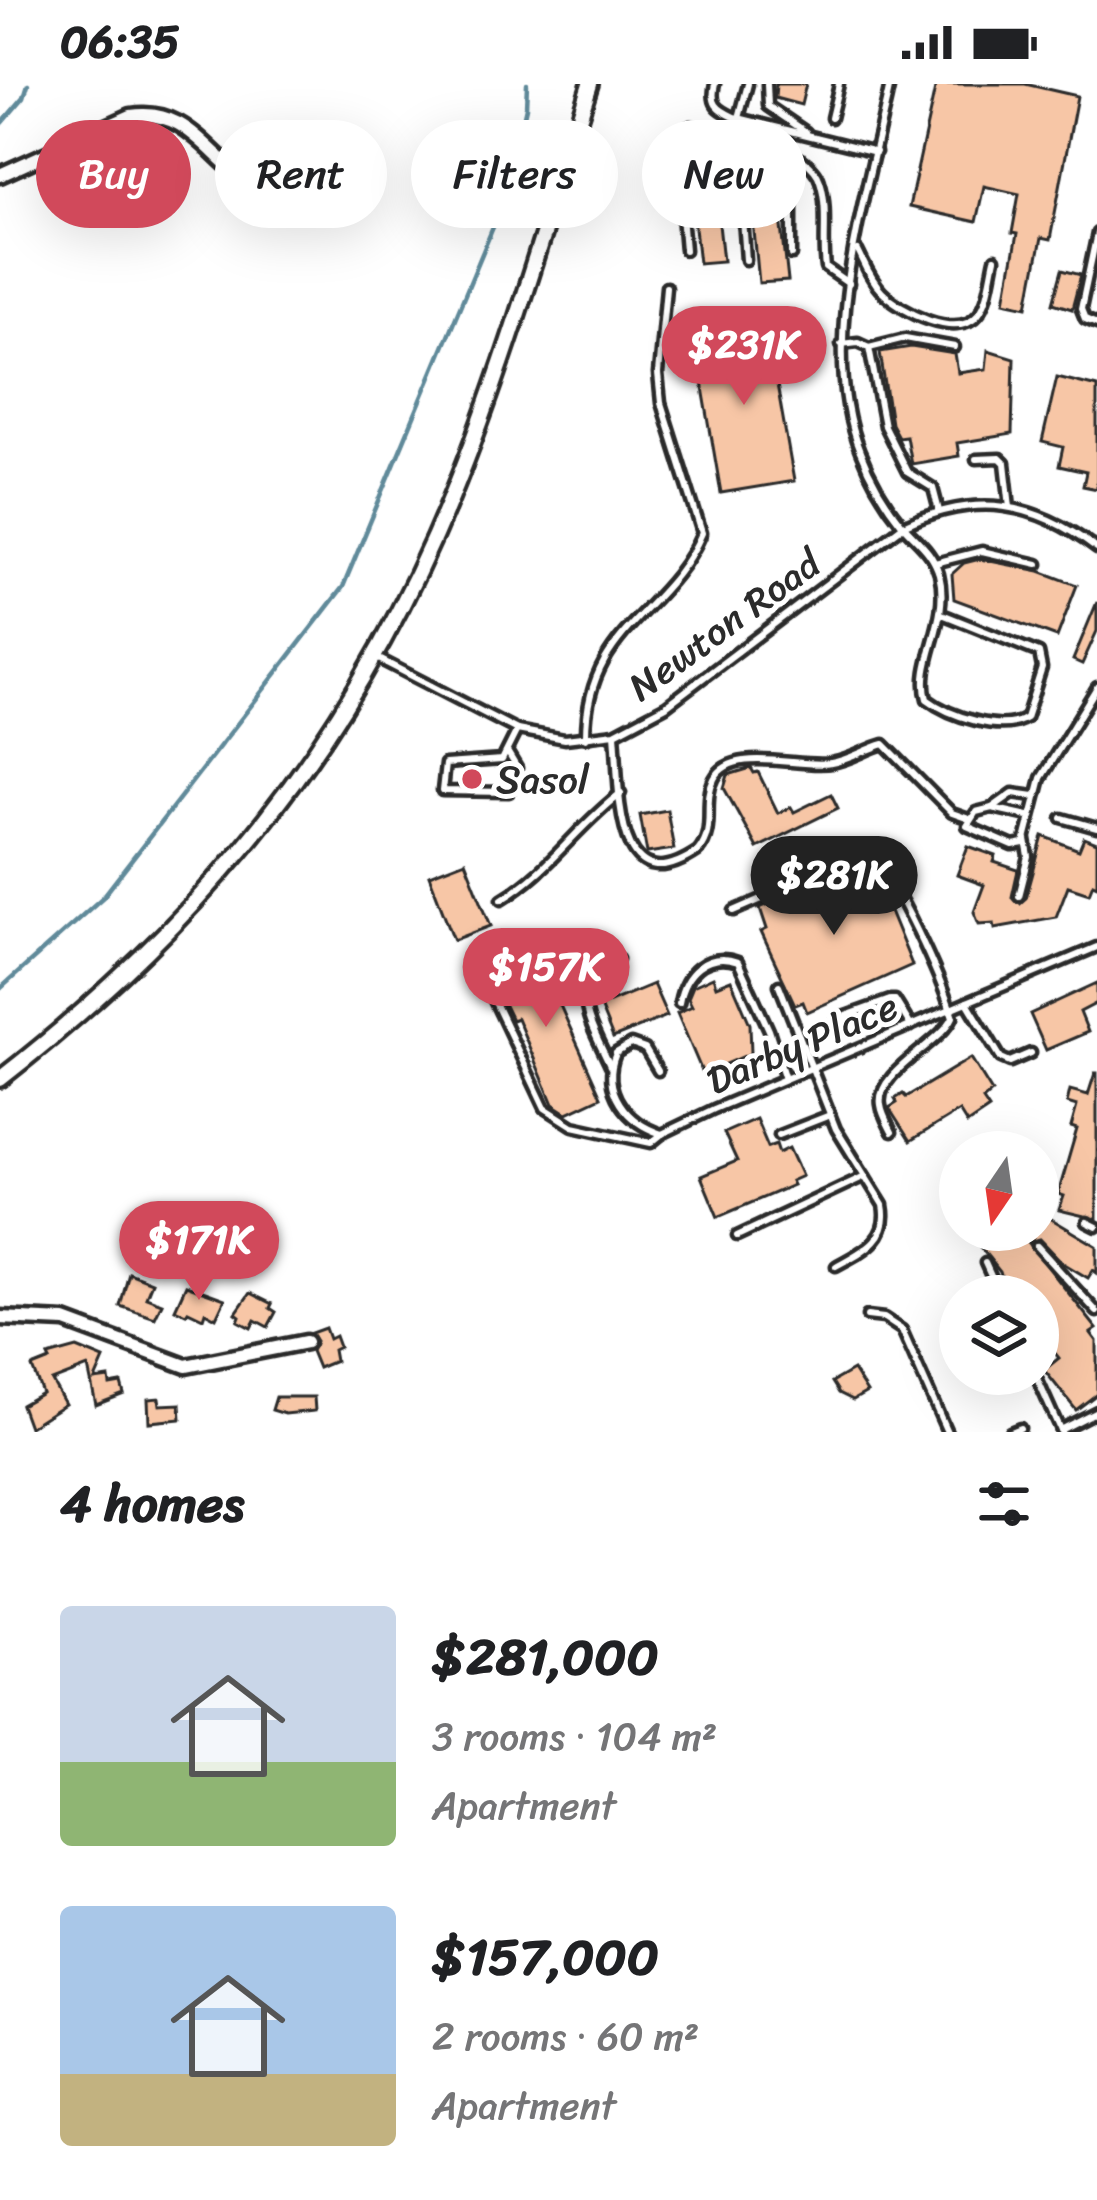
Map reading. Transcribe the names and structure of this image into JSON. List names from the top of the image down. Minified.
{"streets":{"lane":["Newton Road","Darby Place"]},"places":["Sasol"],"north":"bottom","page":{"status":"06:35","chip":["Buy","Rent","Filters","New"],"price":["$231K","$281K","$157K","$171K"],"heading":"4 homes","list":[{"name":"$281,000","note":"3 rooms · 104 m² · Apartment"},{"name":"$157,000","note":"2 rooms · 60 m² · Apartment"}]}}
